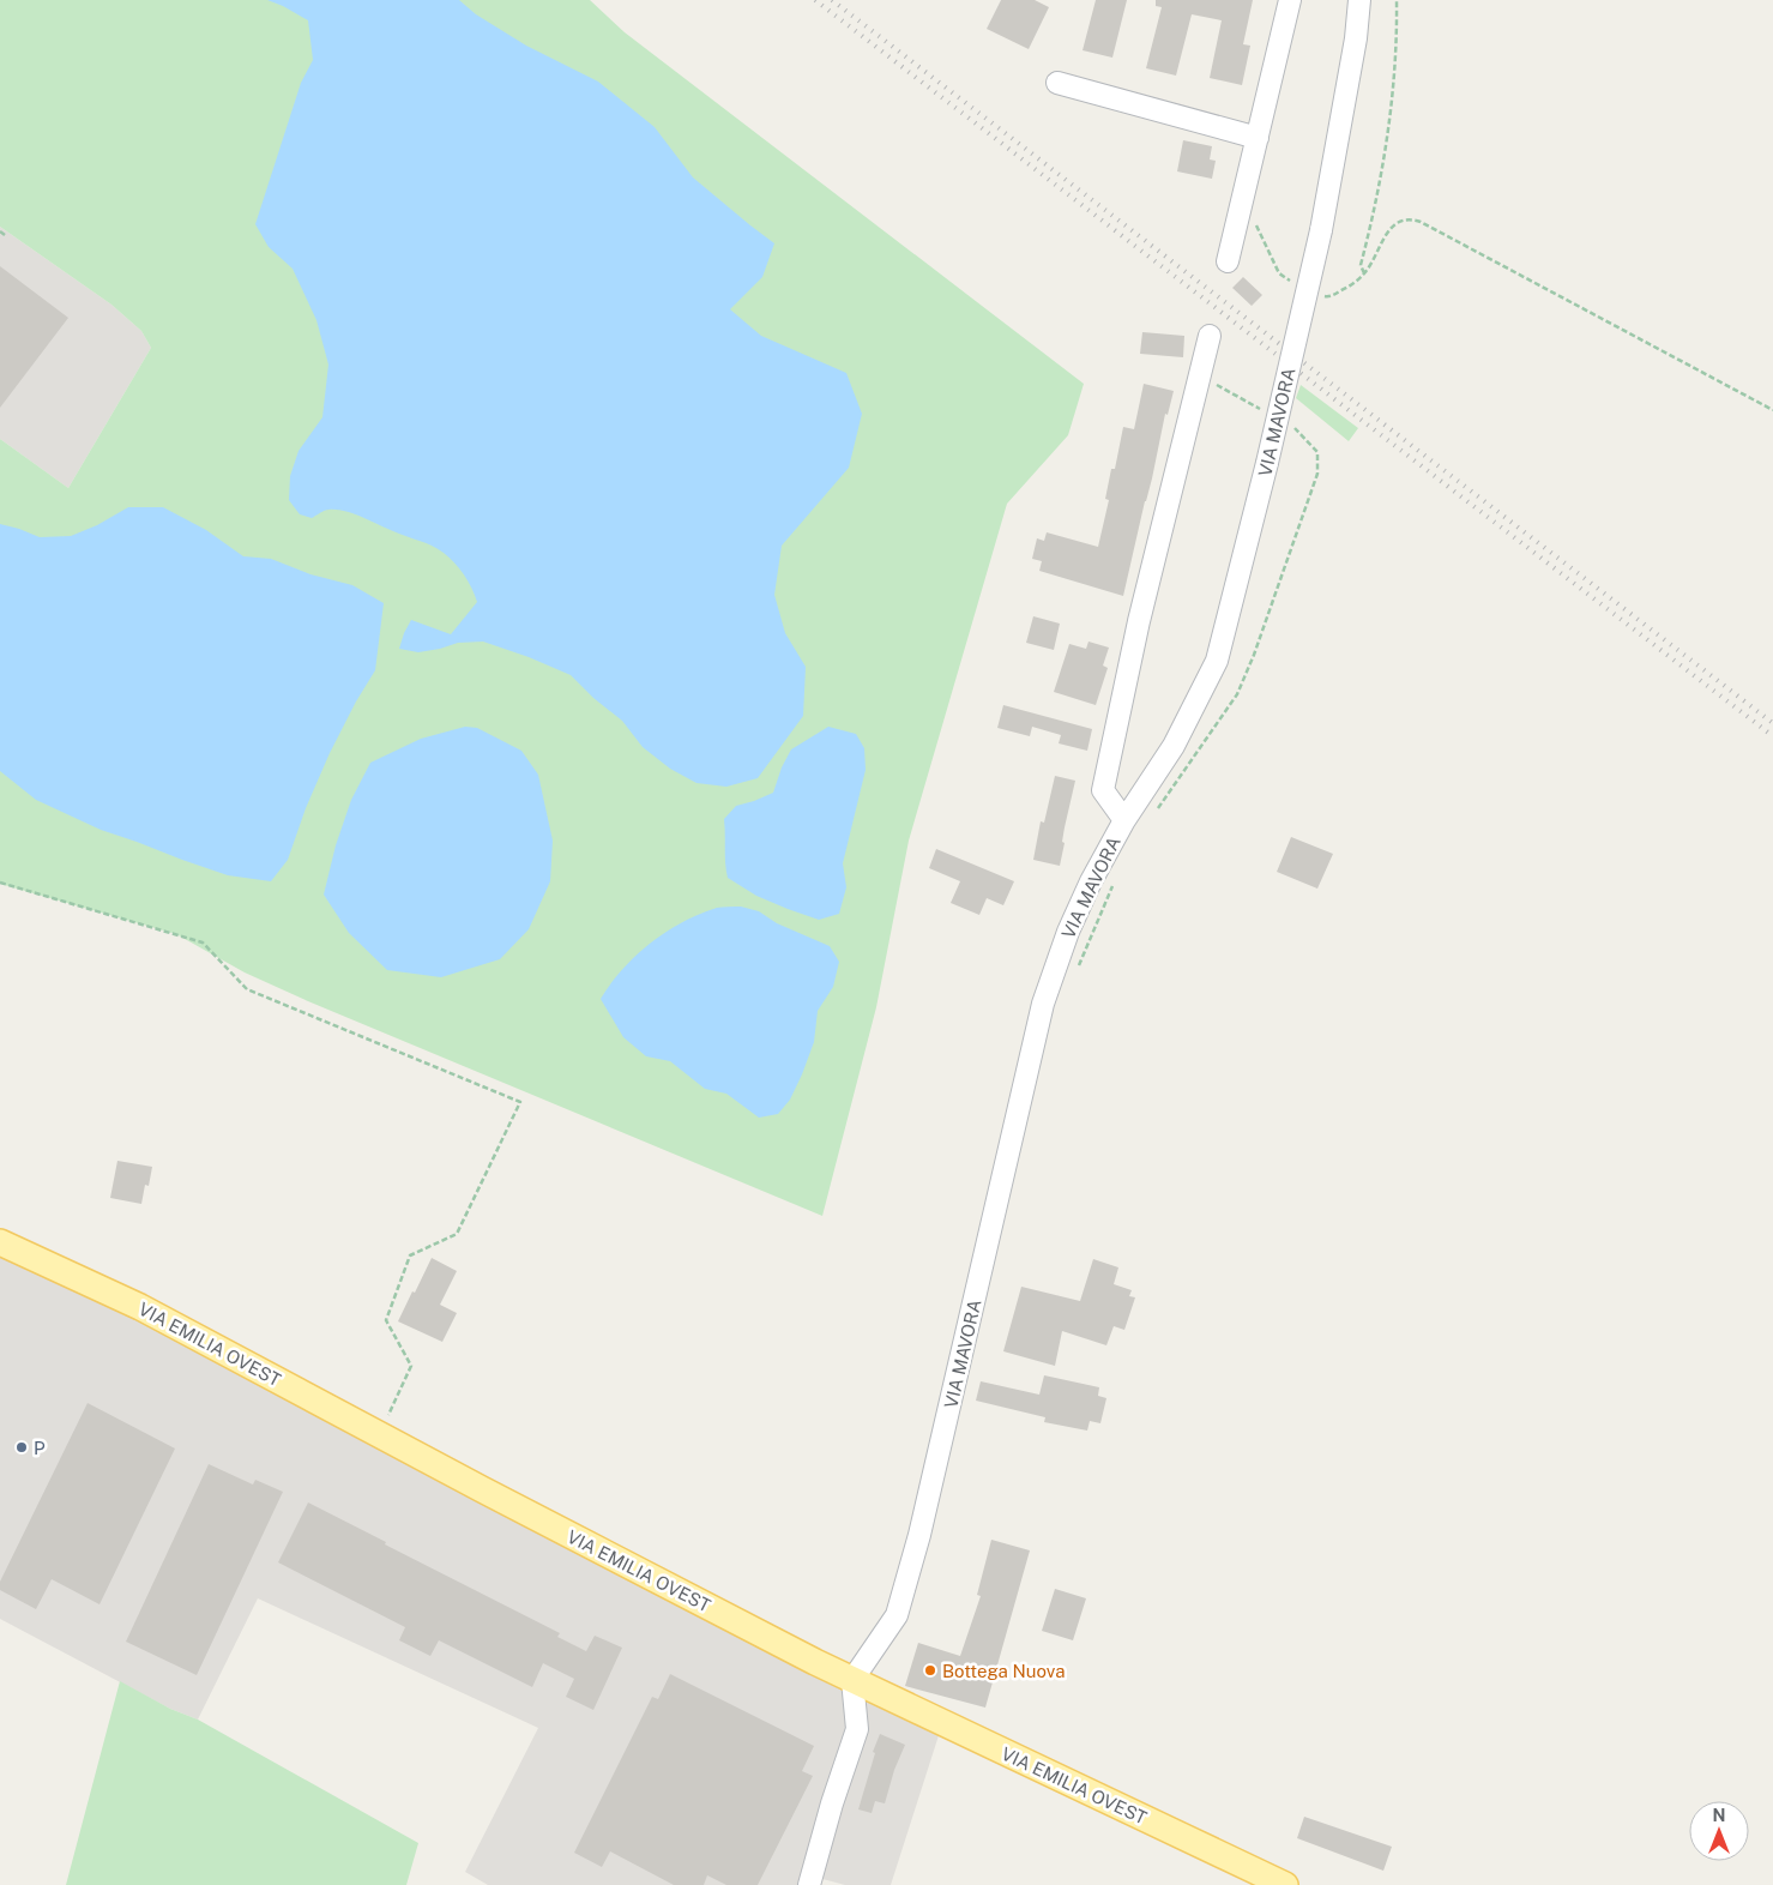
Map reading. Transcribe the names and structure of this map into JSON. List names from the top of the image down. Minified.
{"streets":{"main road":["VIA EMILIA OVEST"],"street":["VIA MAVORA"]},"crossings":[["VIA MAVORA","VIA EMILIA OVEST"]],"places":["P","Bottega Nuova"],"north":"top"}
